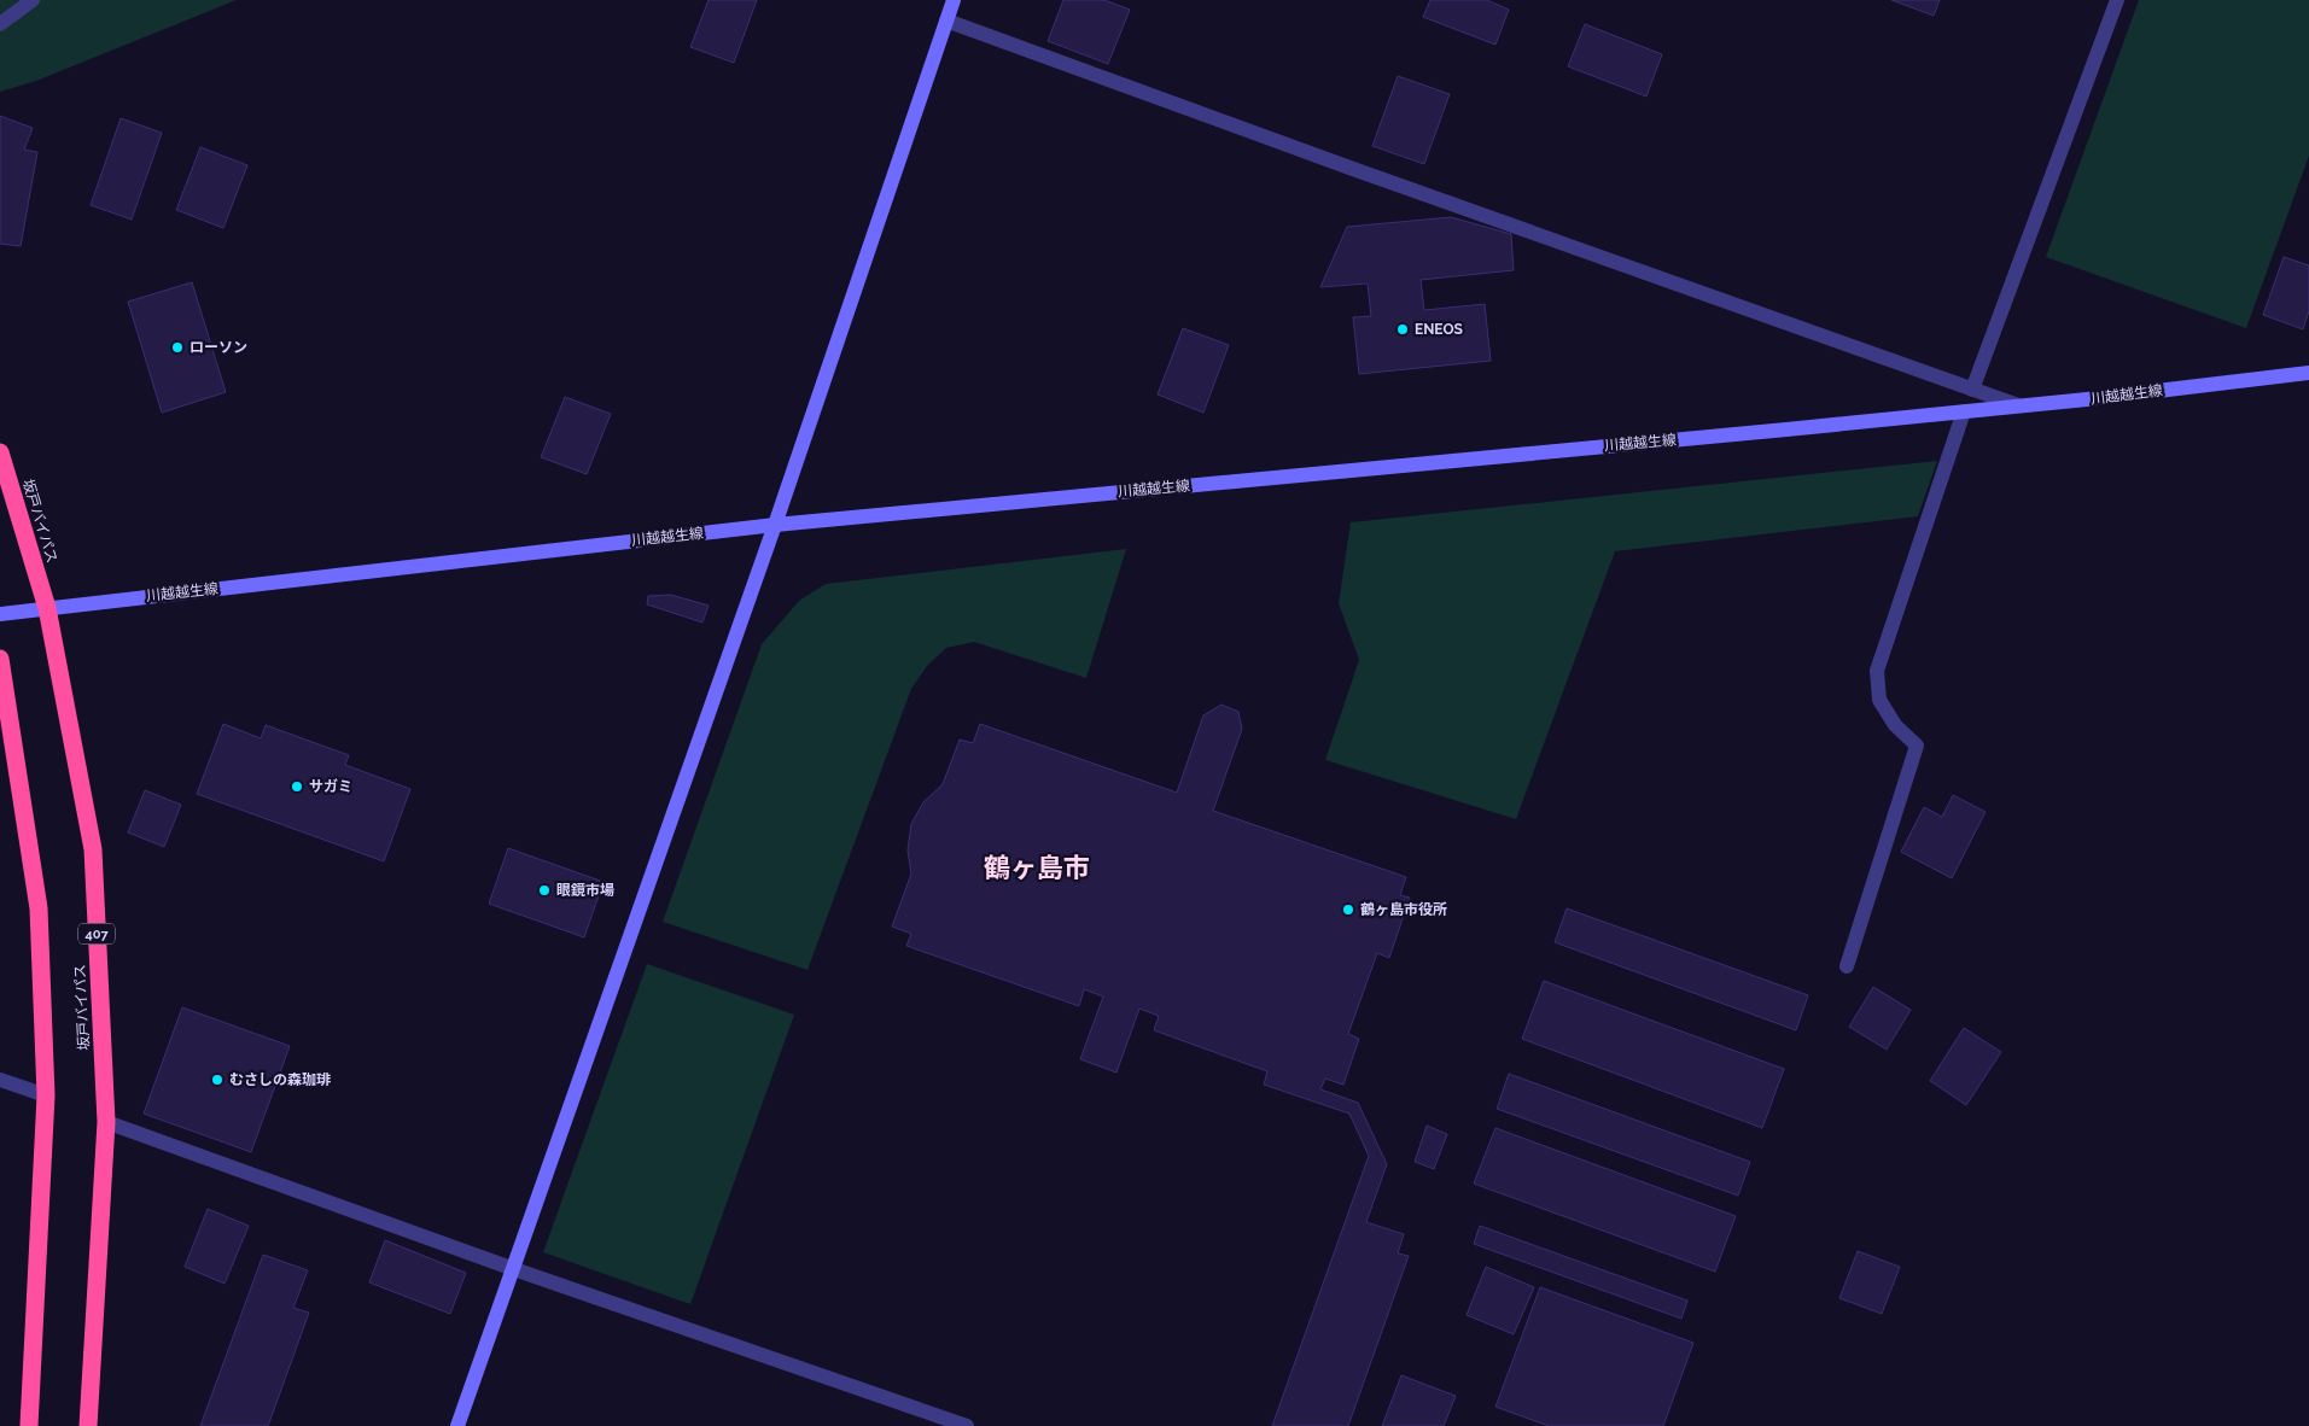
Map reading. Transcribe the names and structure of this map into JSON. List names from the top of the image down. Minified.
{"streets":{"highway":["坂戸バイパス","407"],"main road":["川越越生線"]},"crossings":[["川越越生線","坂戸バイパス"]],"districts":["鶴ヶ島市"],"places":["ENEOS","ローソン","サガミ","眼鏡市場","鶴ヶ島市役所","むさしの森珈琲"]}
